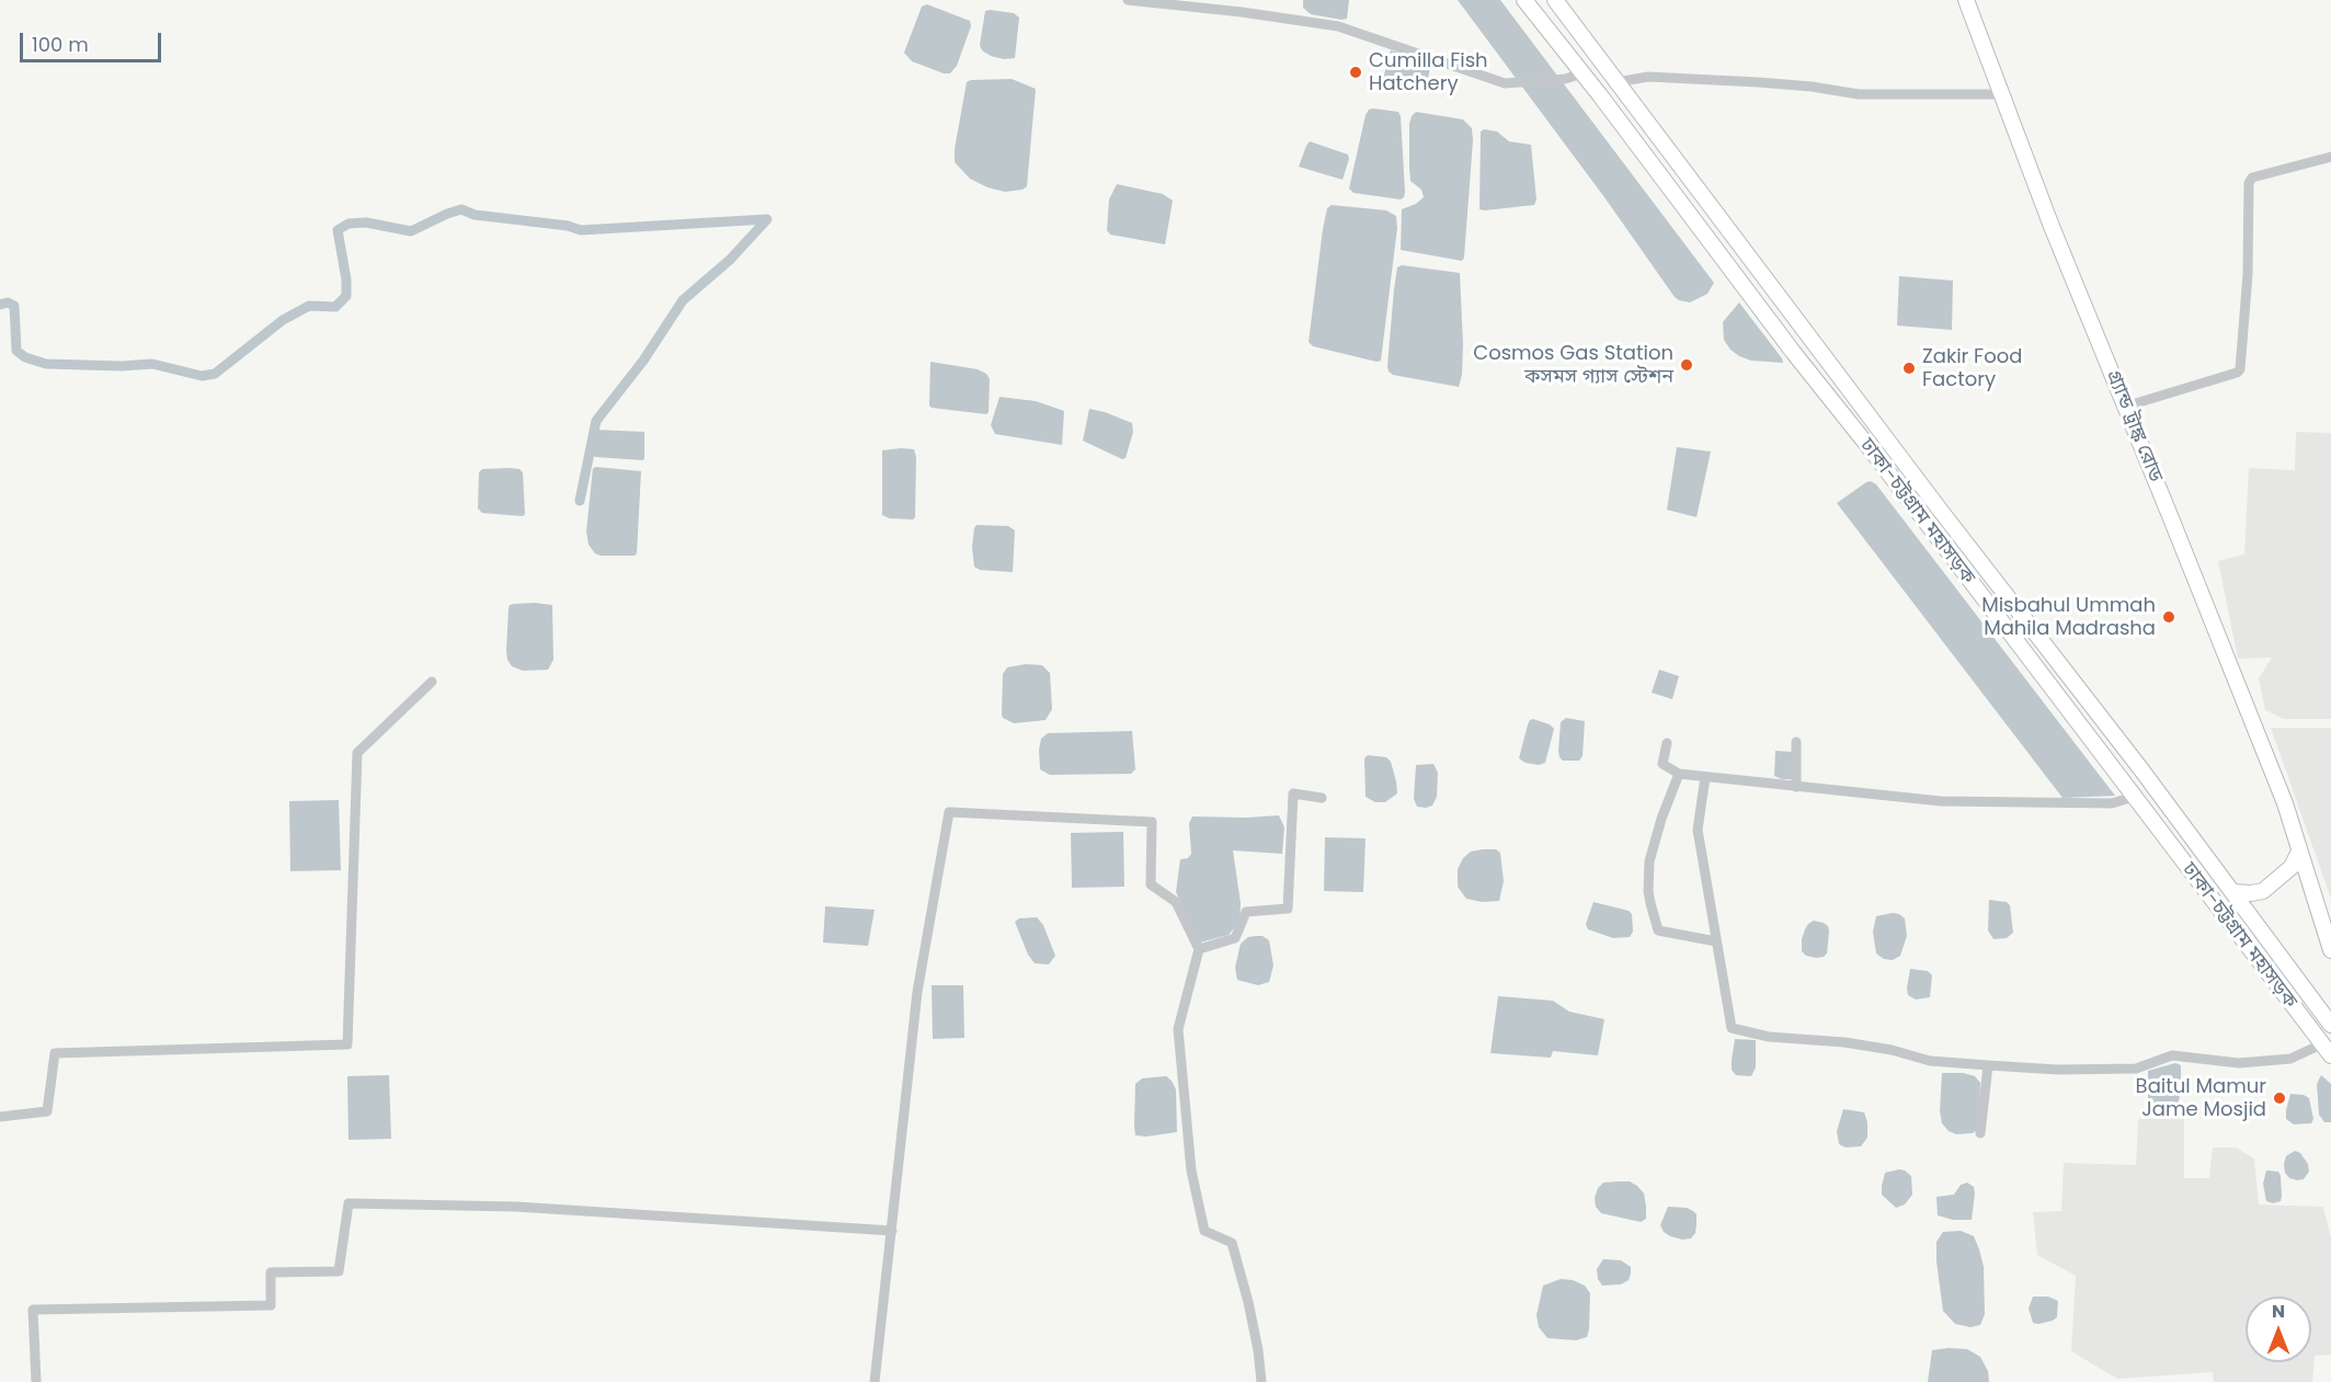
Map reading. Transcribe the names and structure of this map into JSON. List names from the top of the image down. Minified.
{"streets":{"highway":["গ্র্যান্ড ট্রাঙ্ক রোড","ঢাকা-চট্টগ্রাম মহাসড়ক"]},"places":["Cumilla Fish Hatchery","Cosmos Gas Station কসমস গ্যাস স্টেশন","Zakir Food Factory","Misbahul Ummah Mahila Madrasha","Baitul Mamur Jame Mosjid"],"scale_bar":"100 m","north":"top"}
